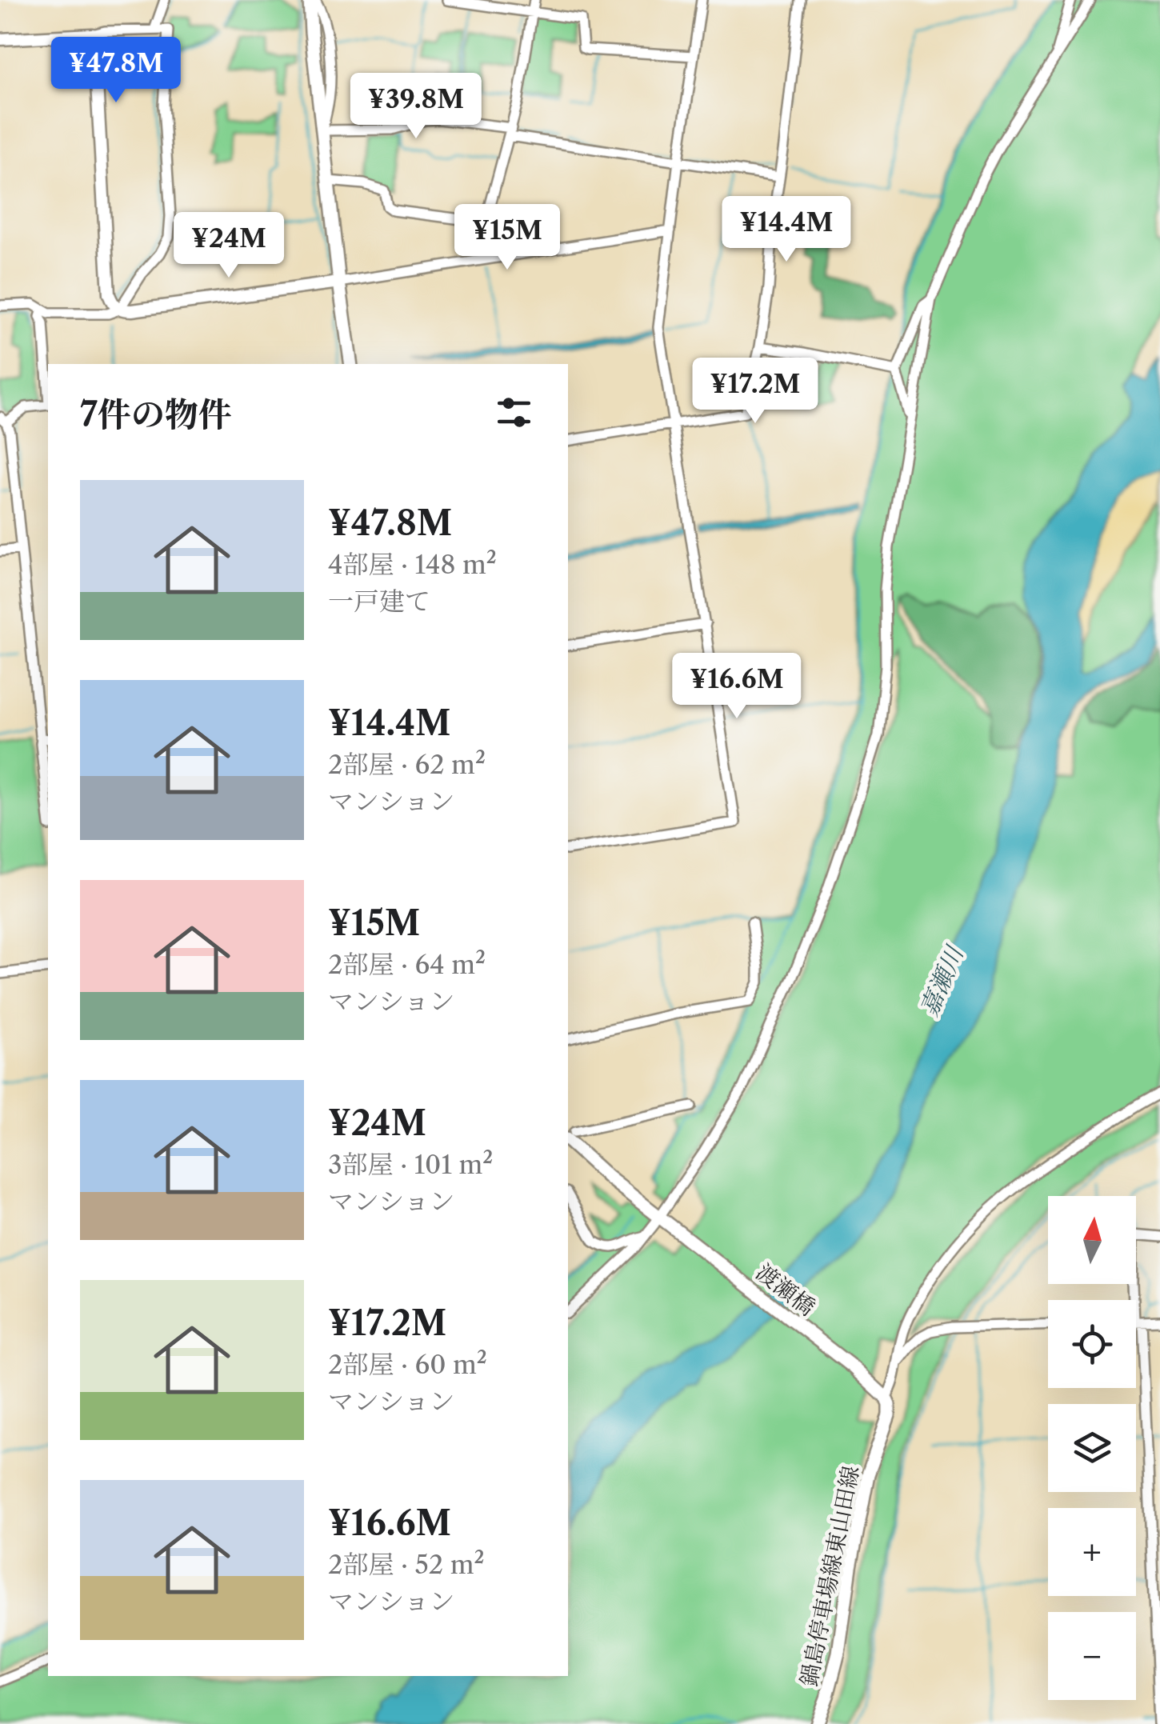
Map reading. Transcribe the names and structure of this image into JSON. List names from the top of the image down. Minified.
{"streets":{"main road":["渡瀬橋","鍋島停車場線東山田線"]},"crossings":[["渡瀬橋","鍋島停車場線東山田線"]],"water":["嘉瀬川"],"north":"top","page":{"price":["¥47.8M","¥39.8M","¥14.4M","¥15M","¥24M","¥17.2M","¥16.6M"],"heading":"7件の物件","list":[{"name":"¥47.8M","note":"4部屋 · 148 m² · 一戸建て"},{"name":"¥14.4M","note":"2部屋 · 62 m² · マンション"},{"name":"¥15M","note":"2部屋 · 64 m² · マンション"},{"name":"¥24M","note":"3部屋 · 101 m² · マンション"},{"name":"¥17.2M","note":"2部屋 · 60 m² · マンション"},{"name":"¥16.6M","note":"2部屋 · 52 m² · マンション"}],"map_buttons":["+","−"]}}
